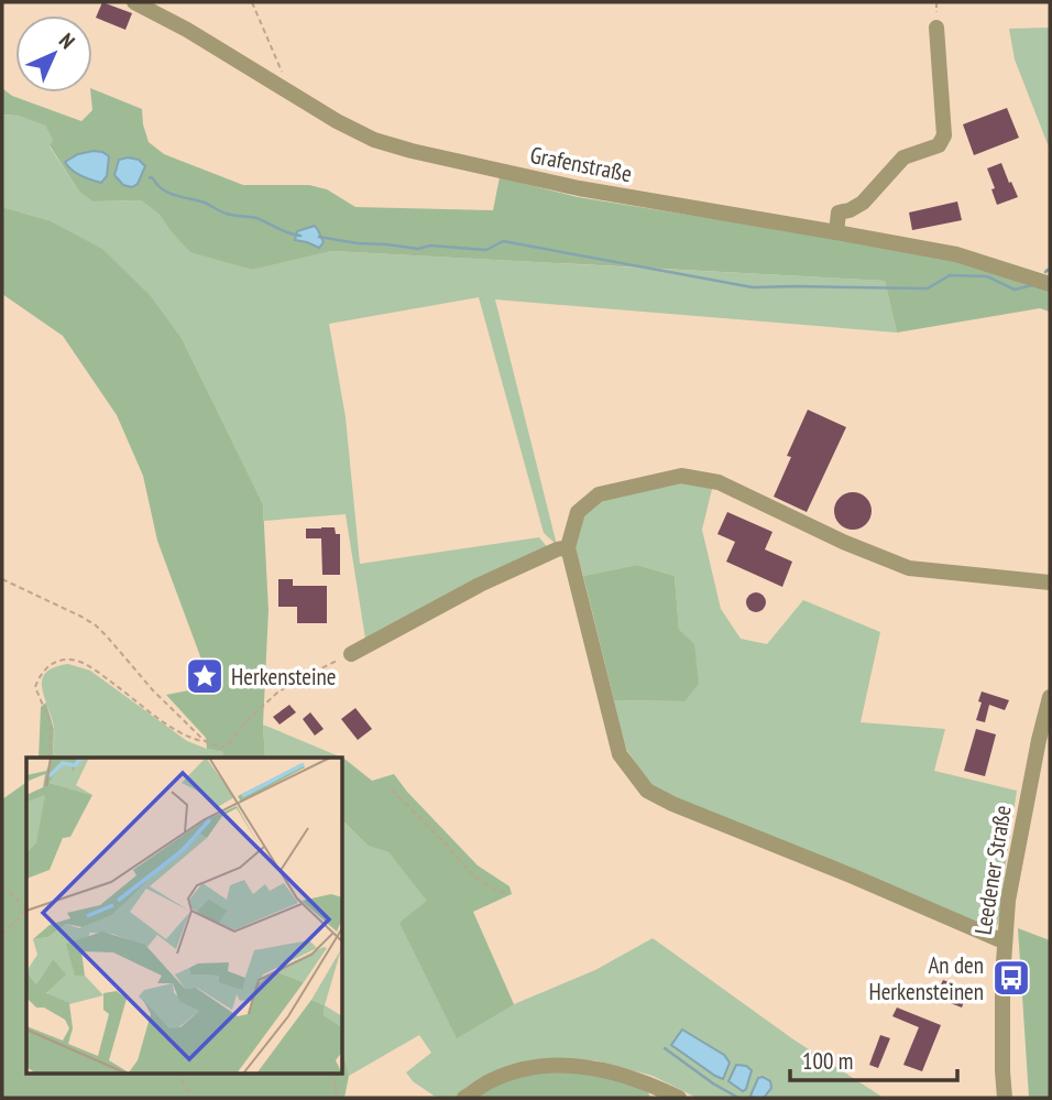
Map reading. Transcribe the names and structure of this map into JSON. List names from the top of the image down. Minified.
{"streets":{"street":["Grafenstraße","Leedener Straße"]},"places":{"place":["Herkensteine"],"bus stop":["An den Herkensteinen"]},"scale_bar":"100 m","north":"top right"}
